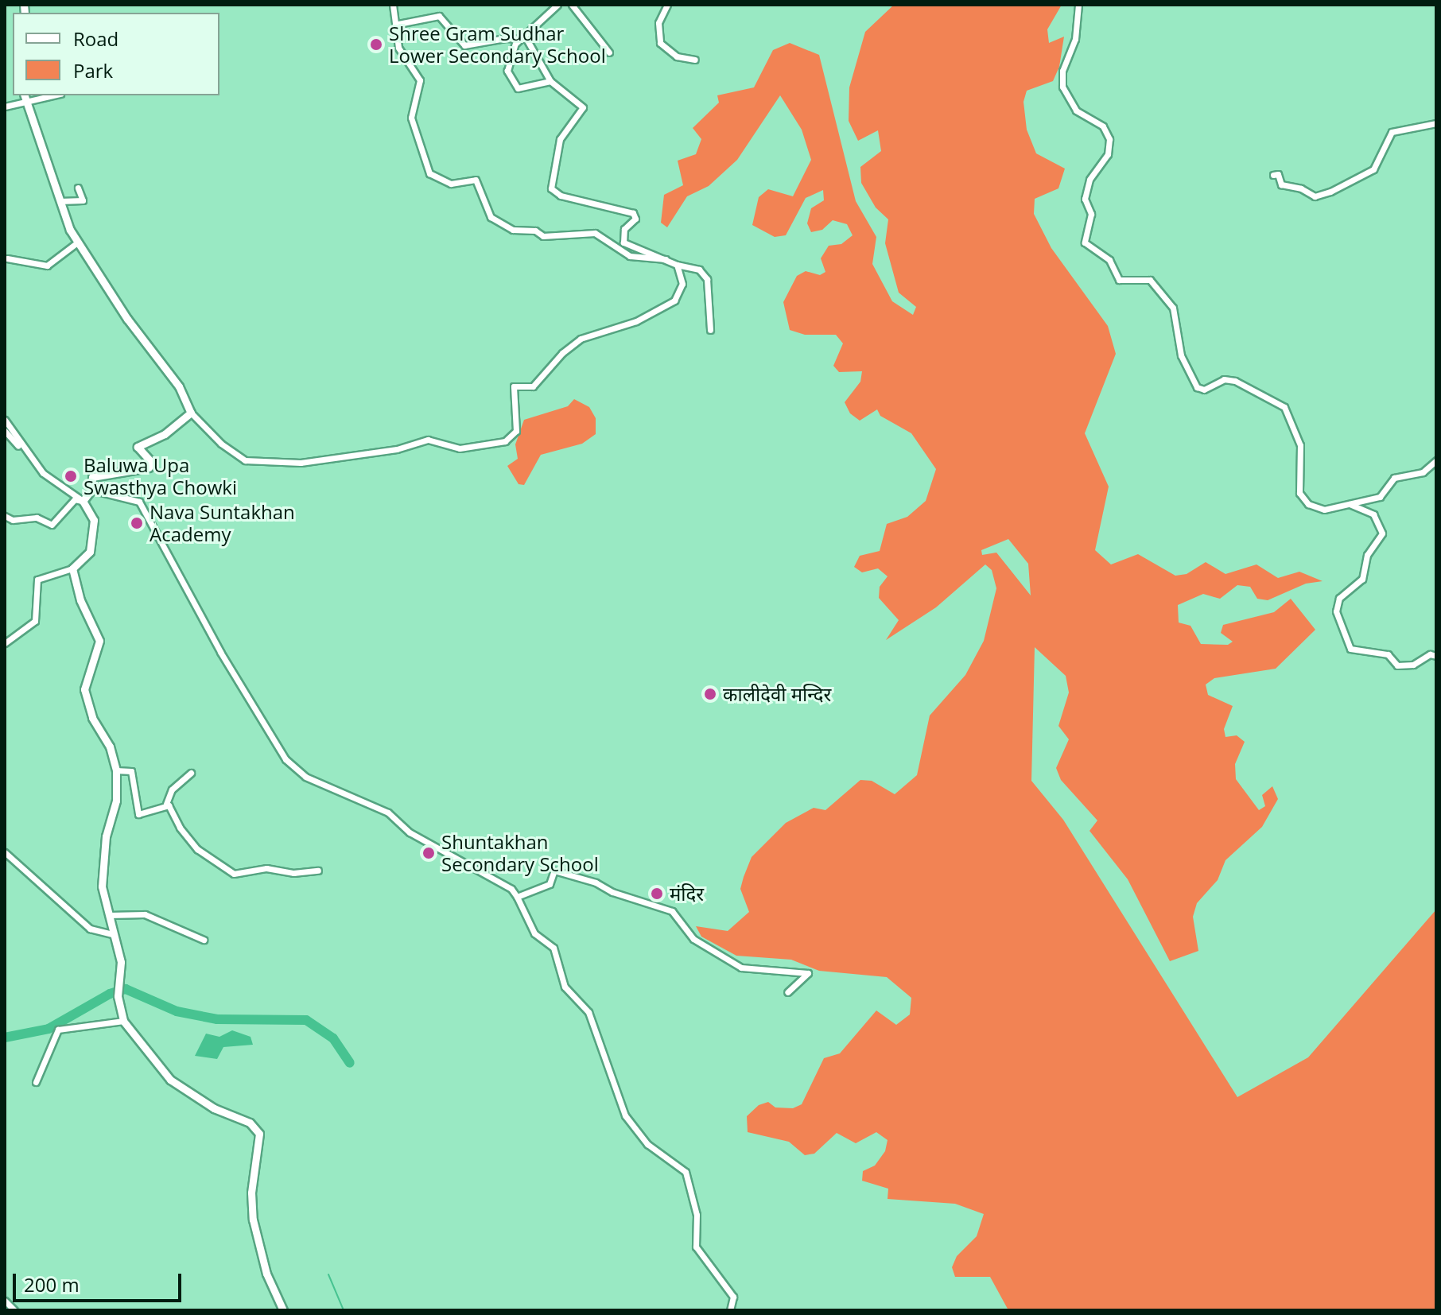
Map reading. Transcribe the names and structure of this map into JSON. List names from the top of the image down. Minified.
{"places":["Shree Gram Sudhar Lower Secondary School","Baluwa Upa Swasthya Chowki","Nava Suntakhan Academy","कालीदेवी मन्दिर","Shuntakhan Secondary School","मंदिर"],"legend":["Road","Park"],"scale_bar":"200 m"}
